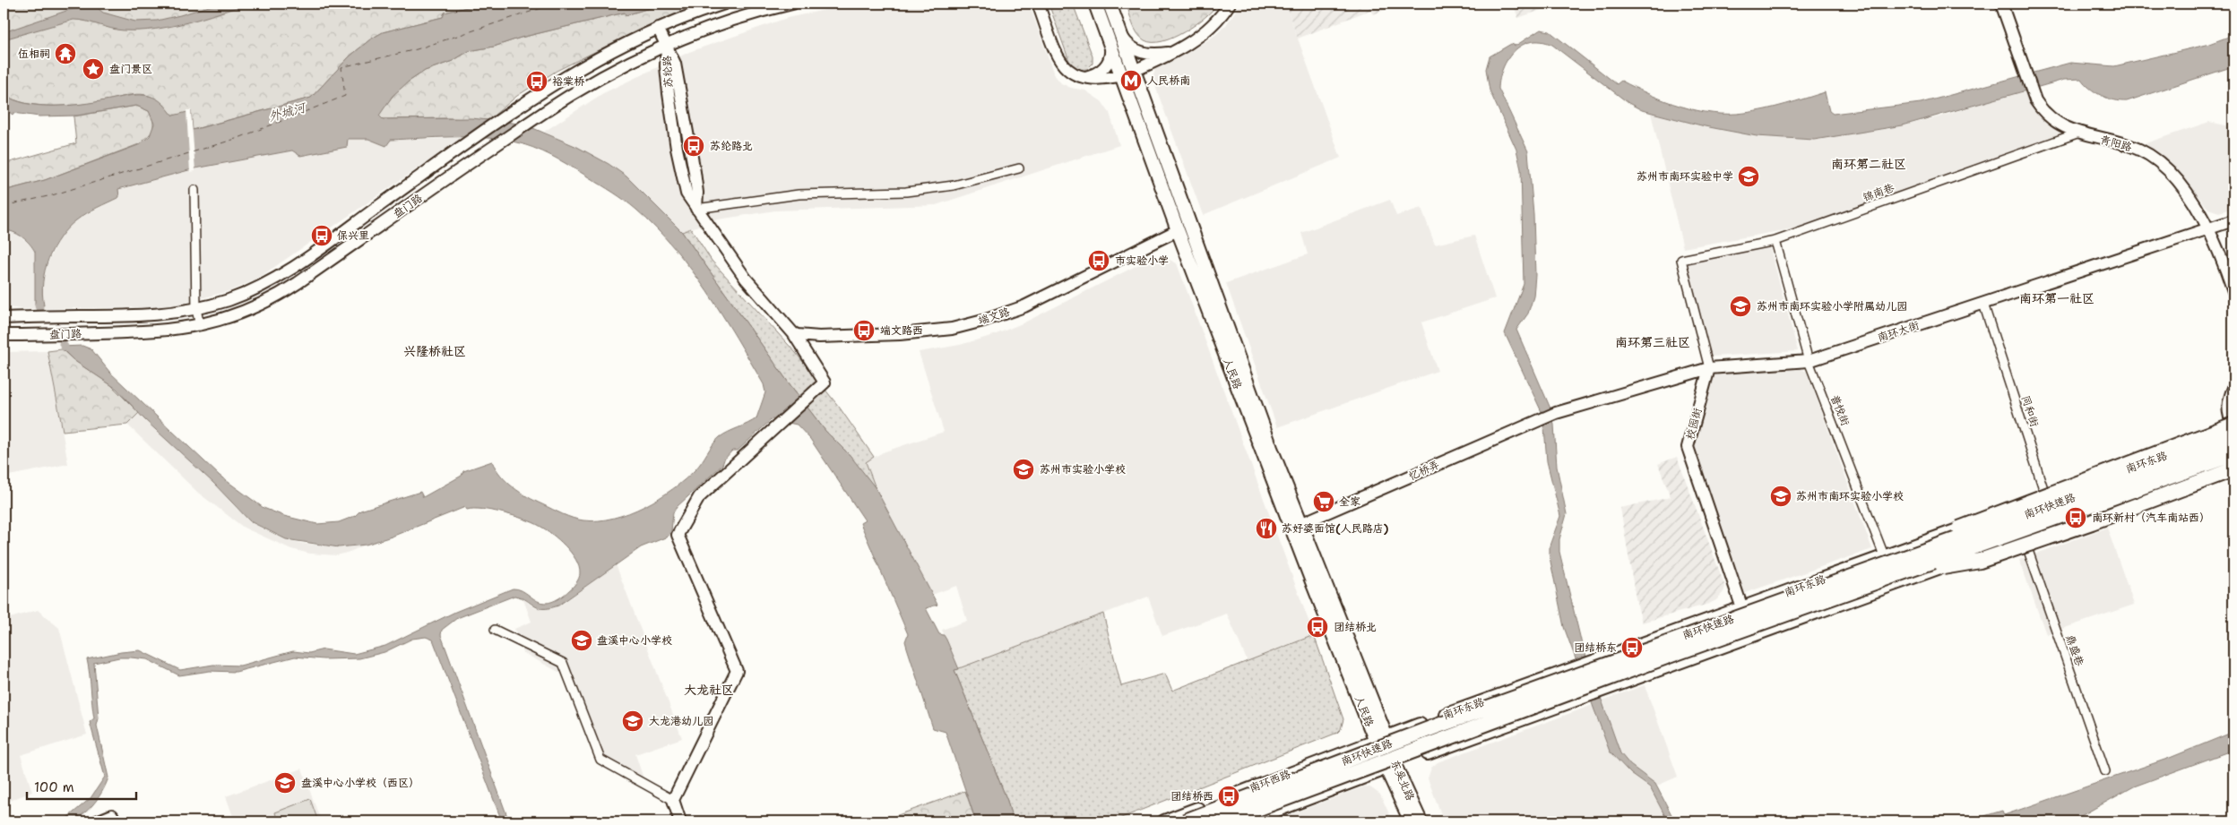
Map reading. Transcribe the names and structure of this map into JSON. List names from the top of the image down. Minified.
{"streets":{"highway":["南环快速路"],"main road":["人民路","南环东路","东吴北路","南环西路"],"street":["苏纶路","青阳路","锦南巷","盘门路","端文路","南环大街","普悦街","同和街","校园街","忆桥弄","鼎盛巷"]},"crossings":[["苏纶路","盘门路"],["青阳路","锦南巷"],["青阳路","南环大街"],["锦南巷","普悦街"],["锦南巷","校园街"],["端文路","人民路"],["南环大街","普悦街"],["南环大街","同和街"],["南环大街","校园街"],["南环大街","忆桥弄"],["人民路","南环东路"],["人民路","忆桥弄"],["人民路","东吴北路"],["人民路","南环西路"],["普悦街","南环东路"],["普悦街","南环快速路"],["同和街","南环东路"],["校园街","南环东路"],["南环东路","南环快速路"],["南环东路","鼎盛巷"],["南环东路","东吴北路"],["南环东路","南环西路"],["东吴北路","南环西路"]],"districts":["南环第二社区","南环第一社区","南环第三社区","兴隆桥社区","大龙社区"],"water":["外城河"],"places":{"temple":["伍相祠"],"place":["盘门景区"],"metro station":["人民桥南"],"bus stop":["裕棠桥","苏纶路北","保兴里","市实验小学","端文路西","南环新村（汽车南站西）","团结桥北","团结桥东","团结桥西"],"school or university":["苏州市南环实验中学","苏州市南环实验小学附属幼儿园","苏州市实验小学校","苏州市南环实验小学校","盘溪中心小学校","大龙港幼儿园","盘溪中心小学校（西区）"],"supermarket":["全家"],"restaurant":["苏好婆面馆(人民路店)"]},"scale_bar":"100 m"}
